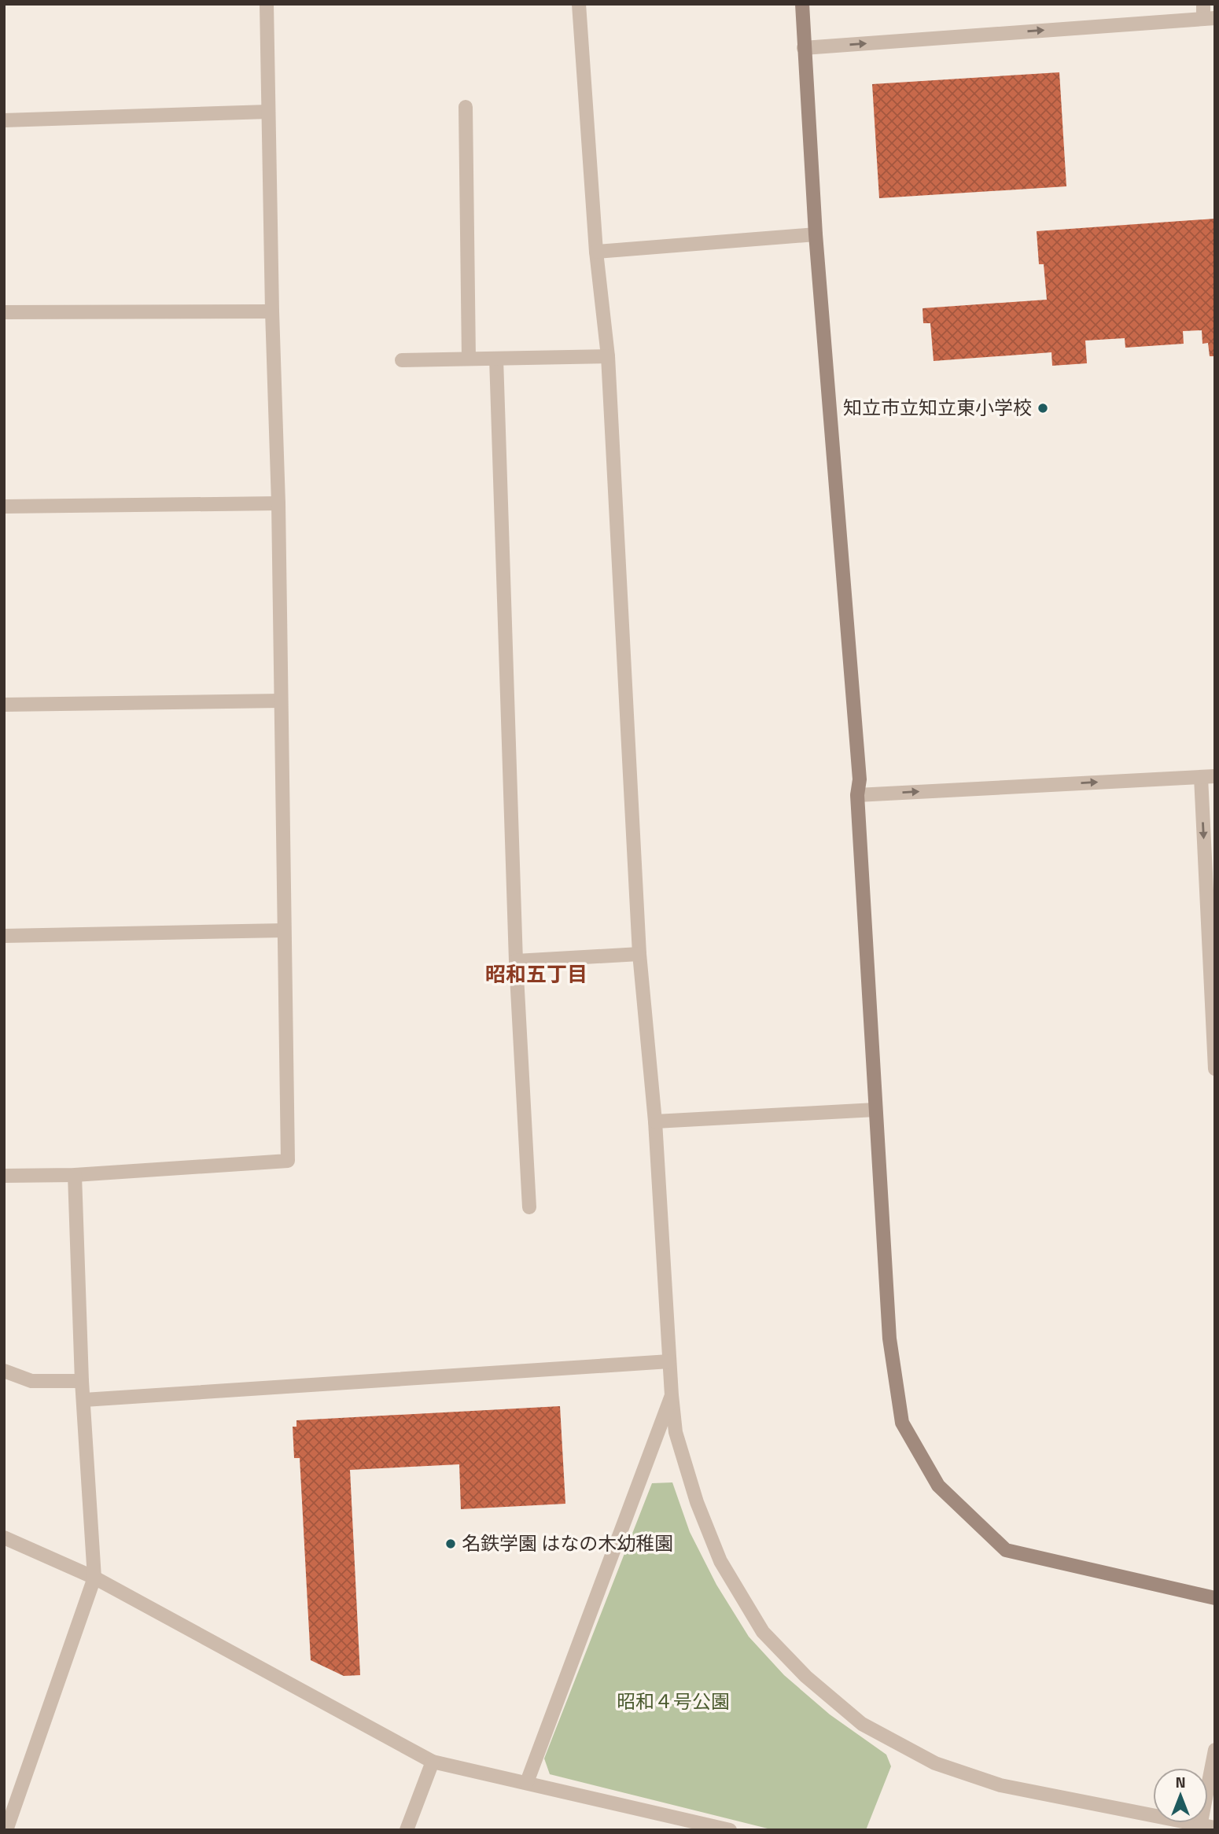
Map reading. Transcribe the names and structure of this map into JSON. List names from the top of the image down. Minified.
{"districts":["昭和五丁目"],"parks":["昭和４号公園"],"places":["知立市立知立東小学校","名鉄学園 はなの木幼稚園"],"north":"top"}
